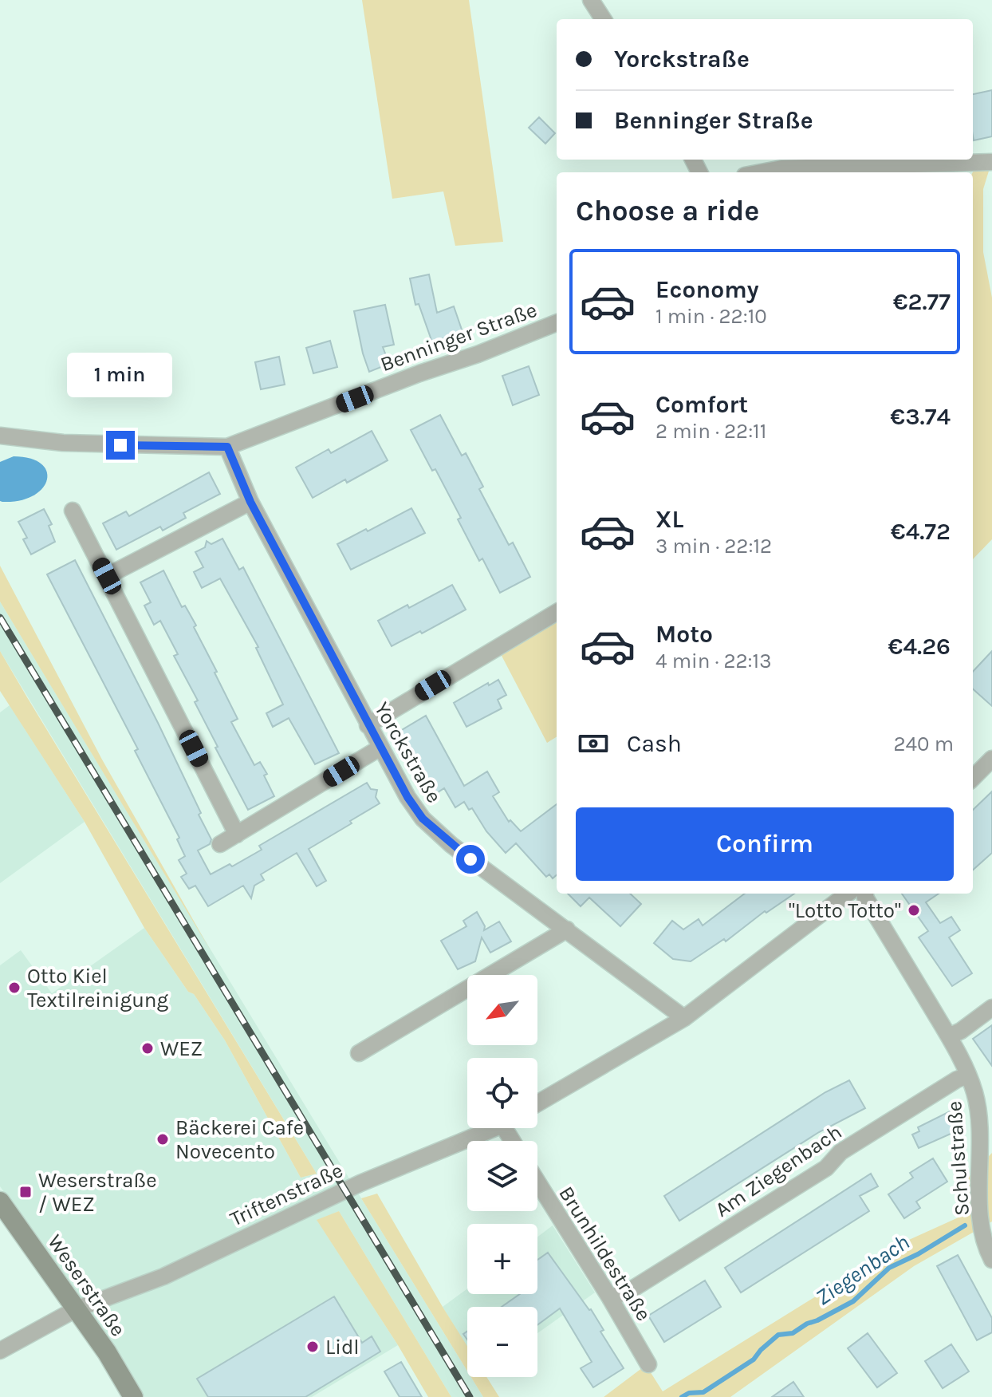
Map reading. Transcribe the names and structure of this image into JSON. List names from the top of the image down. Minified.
{"streets":{"street":["Benninger Straße","Yorckstraße","Schulstraße","Am Ziegenbach","Triftenstraße","Brunhildestraße","Weserstraße"]},"crossings":[["Benninger Straße","Yorckstraße"],["Schulstraße","Am Ziegenbach"],["Am Ziegenbach","Brunhildestraße"],["Triftenstraße","Weserstraße"]],"water":["Ziegenbach"],"places":{"other":["\"Lotto Totto\"","Otto Kiel Textilreinigung","WEZ","Bäckerei Cafe Novecento","Lidl"],"transit":["Weserstraße / WEZ"]},"north":"bottom left","page":{"banner":["Yorckstraße","Benninger Straße"],"heading":"Choose a ride","list":[{"name":"Economy","note":"1 min · 22:10","value":"€2.77"},{"name":"Comfort","note":"2 min · 22:11","value":"€3.74"},{"name":"XL","note":"3 min · 22:12","value":"€4.72"},{"name":"Moto","note":"4 min · 22:13","value":"€4.26"}],"bubble":"1 min","pay":["Cash","240 m"],"buttons":"Confirm","map_buttons":["+","−"]}}
